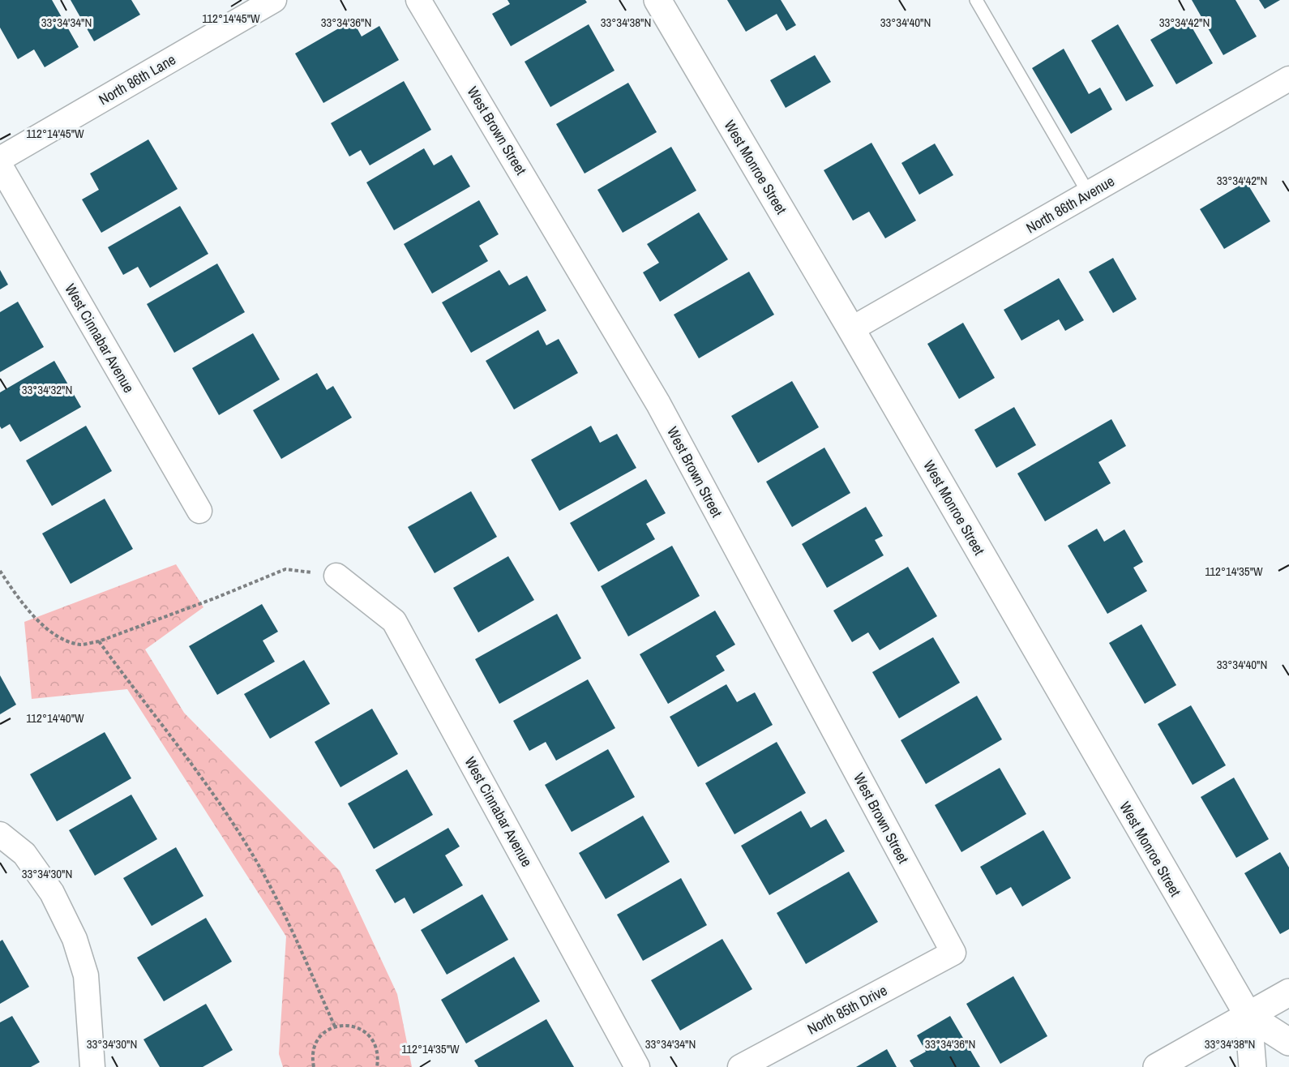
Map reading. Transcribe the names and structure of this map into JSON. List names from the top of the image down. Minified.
{"streets":{"street":["North 86th Lane","West Brown Street","West Monroe Street","North 86th Avenue","West Cinnabar Avenue","North 85th Drive"]},"crossings":[["West Brown Street","North 85th Drive"],["West Monroe Street","North 86th Avenue"]],"coordinates":["112°14'45\"W","33°34'34\"N","33°34'36\"N","33°34'38\"N","33°34'42\"N","33°34'40\"N","33°34'32\"N","112°14'35\"W","112°14'40\"W","33°34'30\"N"]}
